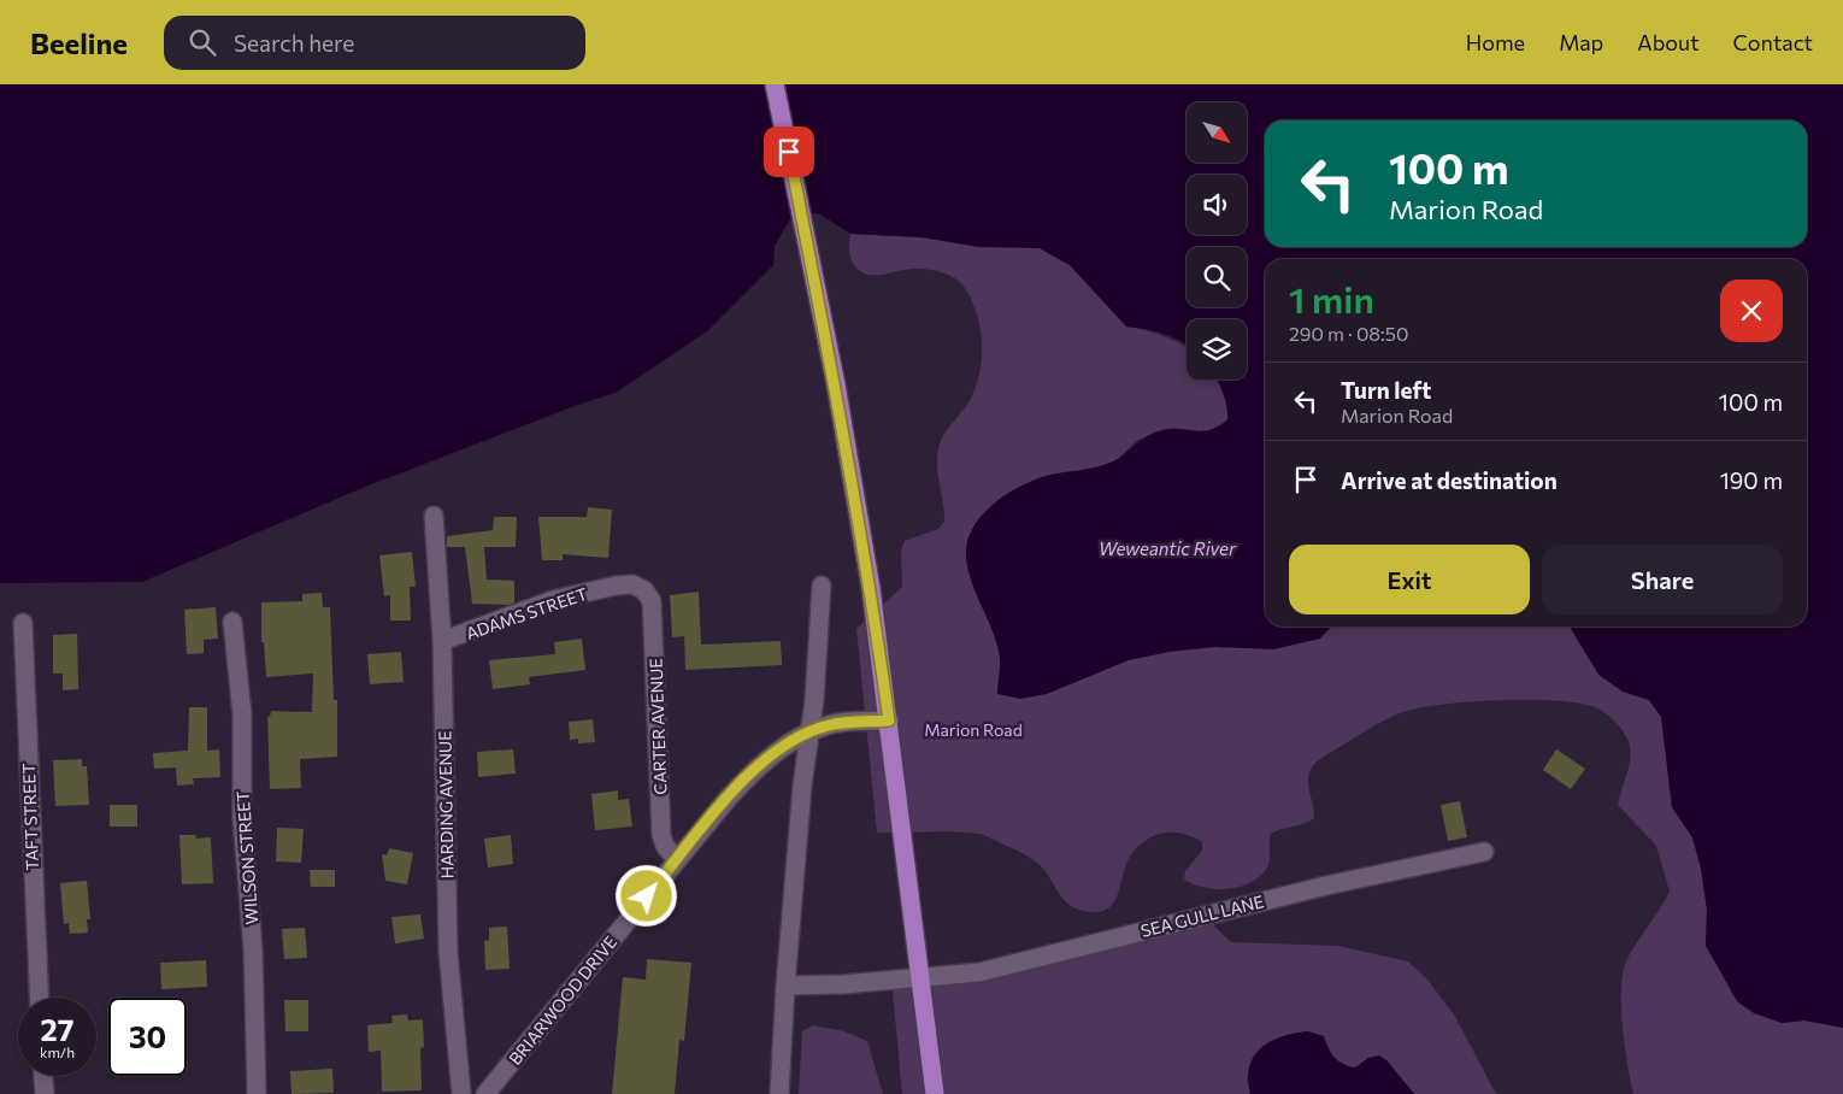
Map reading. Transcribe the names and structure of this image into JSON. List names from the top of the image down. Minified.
{"streets":{"street":["ADAMS STREET","CARTER AVENUE","HARDING AVENUE","TAFT STREET","WILSON STREET","SEA GULL LANE","BRIARWOOD DRIVE"]},"crossings":[["ADAMS STREET","CARTER AVENUE"],["ADAMS STREET","HARDING AVENUE"],["CARTER AVENUE","BRIARWOOD DRIVE"]],"water":["Weweantic River"],"parks":["Marion Road"],"north":"bottom right","page":{"header":"Beeline","search":"Search here","nav":["Home","Map","About","Contact"],"turn":["100 m","Marion Road"],"heading":["1 min","290 m · 08:50"],"list":[{"name":"Turn left","note":"Marion Road","value":"100 m"},{"name":"Arrive at destination","value":"190 m"}],"buttons":["Exit","Share"],"speed":"27 km/h","limit":"30"}}
